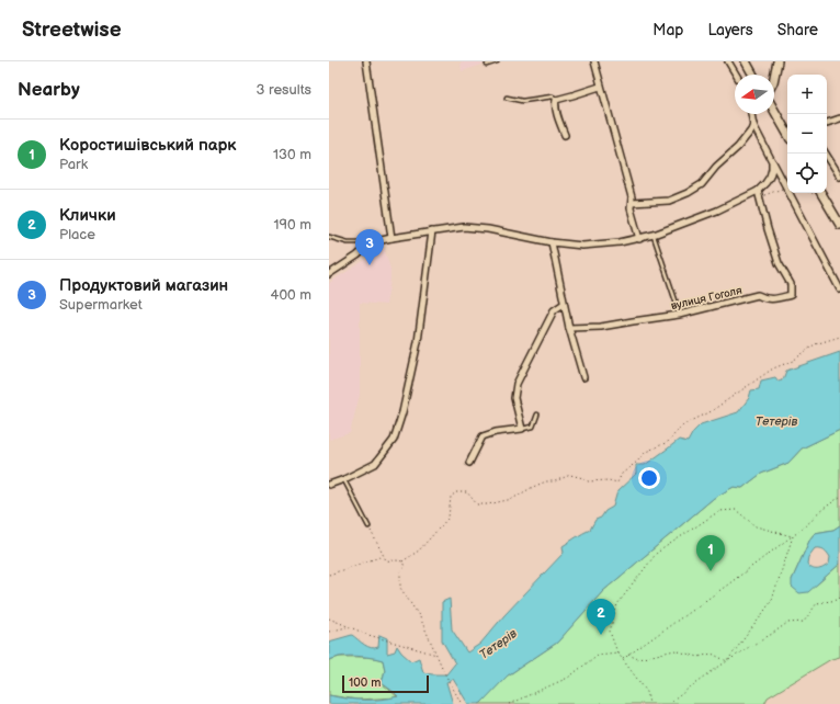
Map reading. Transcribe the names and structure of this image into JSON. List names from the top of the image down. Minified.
{"streets":{"street":["вулиця Гоголя"]},"water":["Тетерів"],"scale_bar":"100 m","north":"left","page":{"header":"Streetwise","nav":["Map","Layers","Share"],"heading":["Nearby","3 results"],"map_buttons":["+","−"],"list":[{"mark":"1","name":"Коростишівський парк","note":"Park","value":"130 m"},{"mark":"2","name":"Клички","note":"Place","value":"190 m"},{"mark":"3","name":"Продуктовий магазин","note":"Supermarket","value":"400 m"}],"pins":["3","1","2"],"scale":"100 m"}}
